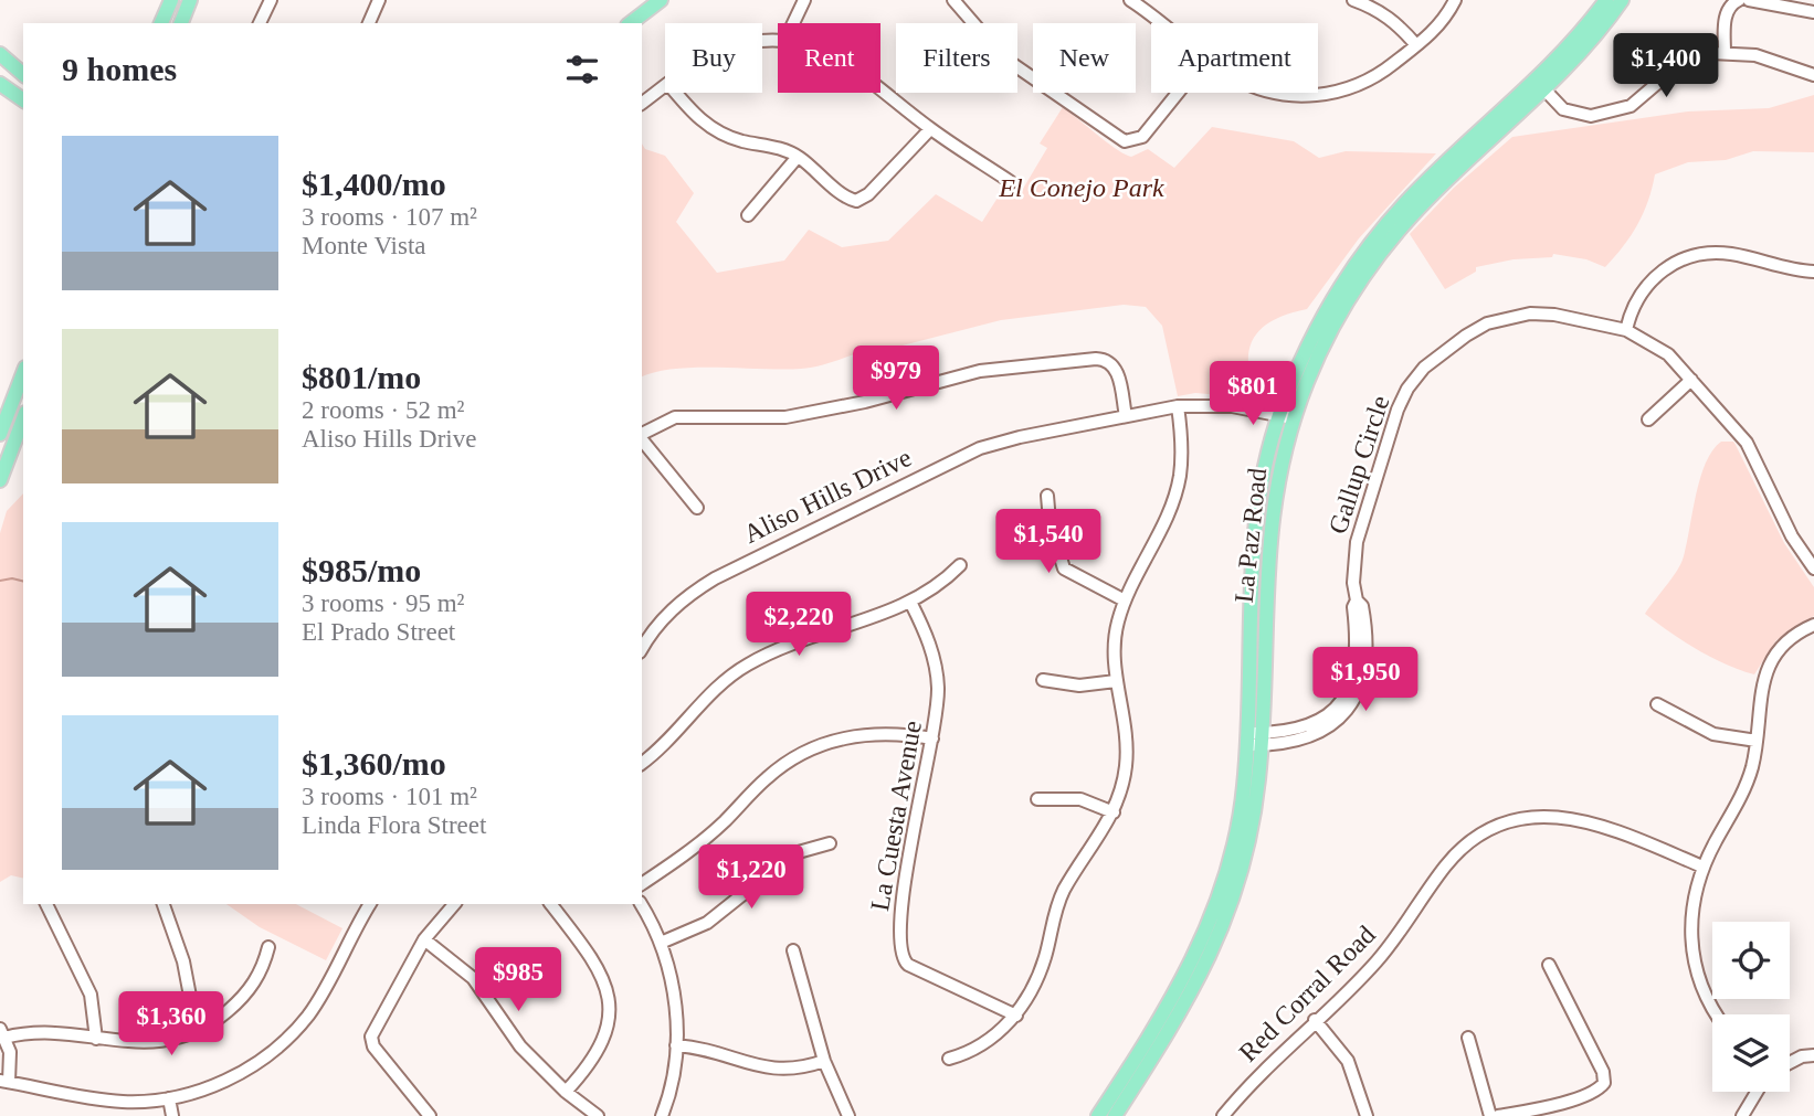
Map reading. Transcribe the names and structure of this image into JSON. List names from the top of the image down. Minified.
{"streets":{"main road":["La Paz Road"],"street":["Gallup Circle","Aliso Hills Drive","La Cuesta Avenue","Red Corral Road"]},"crossings":[["Gallup Circle","La Paz Road"],["Aliso Hills Drive","La Paz Road"]],"parks":["El Conejo Park"],"page":{"chip":["Buy","Rent","Filters","New","Apartment"],"heading":"9 homes","price":["$1,400","$979","$801","$1,540","$2,220","$1,950","$1,220","$985","$1,360"],"list":[{"name":"$1,400/mo","note":"3 rooms · 107 m² · Monte Vista"},{"name":"$801/mo","note":"2 rooms · 52 m² · Aliso Hills Drive"},{"name":"$985/mo","note":"3 rooms · 95 m² · El Prado Street"},{"name":"$1,360/mo","note":"3 rooms · 101 m² · Linda Flora Street"}]}}
